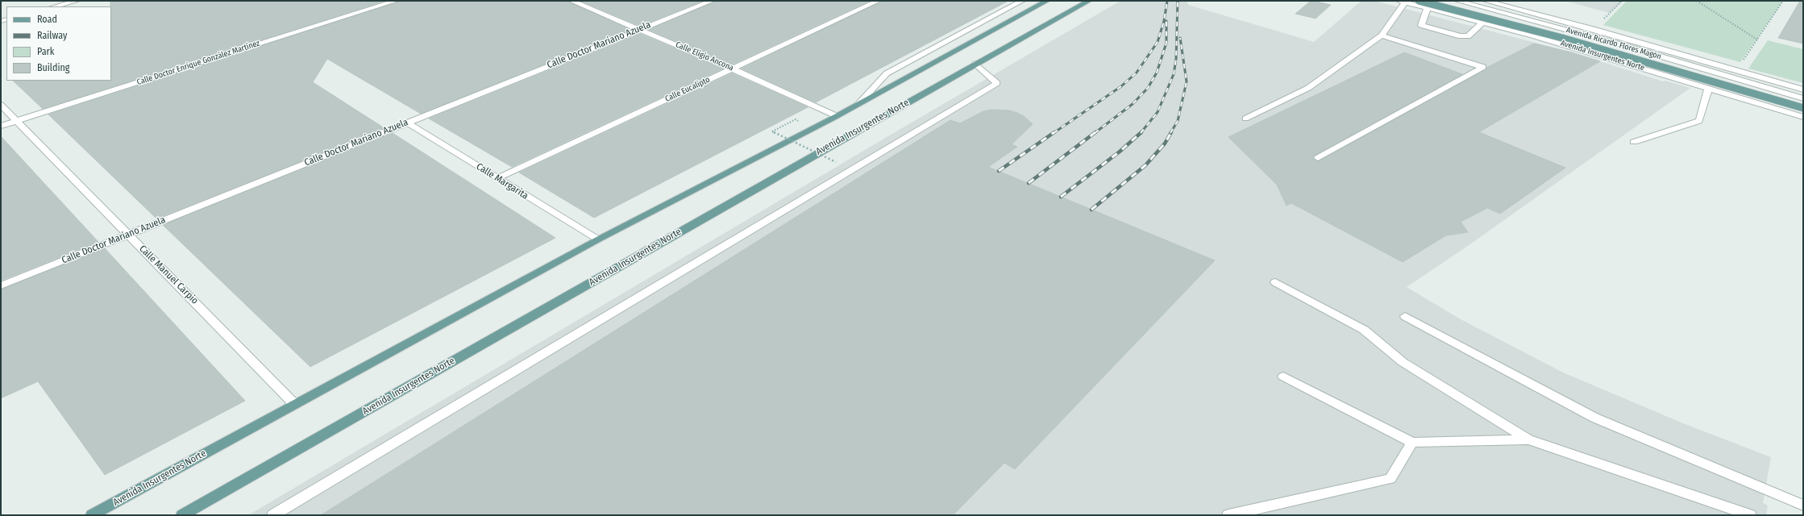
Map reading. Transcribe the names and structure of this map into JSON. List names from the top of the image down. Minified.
{"streets":{"main road":["Avenida Ricardo Flores Magón","Avenida Insurgentes Norte"],"street":["Calle Doctor Mariano Azuela","Calle Eligio Ancona","Calle Doctor Enrique González Martínez","Calle Eucalipto","Calle Margarita","Calle Manuel Carpio"]},"crossings":[["Calle Doctor Mariano Azuela","Calle Eligio Ancona"],["Calle Doctor Mariano Azuela","Calle Margarita"],["Calle Doctor Mariano Azuela","Calle Manuel Carpio"],["Avenida Insurgentes Norte","Calle Eligio Ancona"],["Avenida Insurgentes Norte","Calle Margarita"],["Avenida Insurgentes Norte","Calle Manuel Carpio"],["Calle Eligio Ancona","Calle Eucalipto"],["Calle Doctor Enrique González Martínez","Calle Manuel Carpio"],["Calle Eucalipto","Calle Margarita"]],"legend":["Road","Railway","Park","Building"]}
